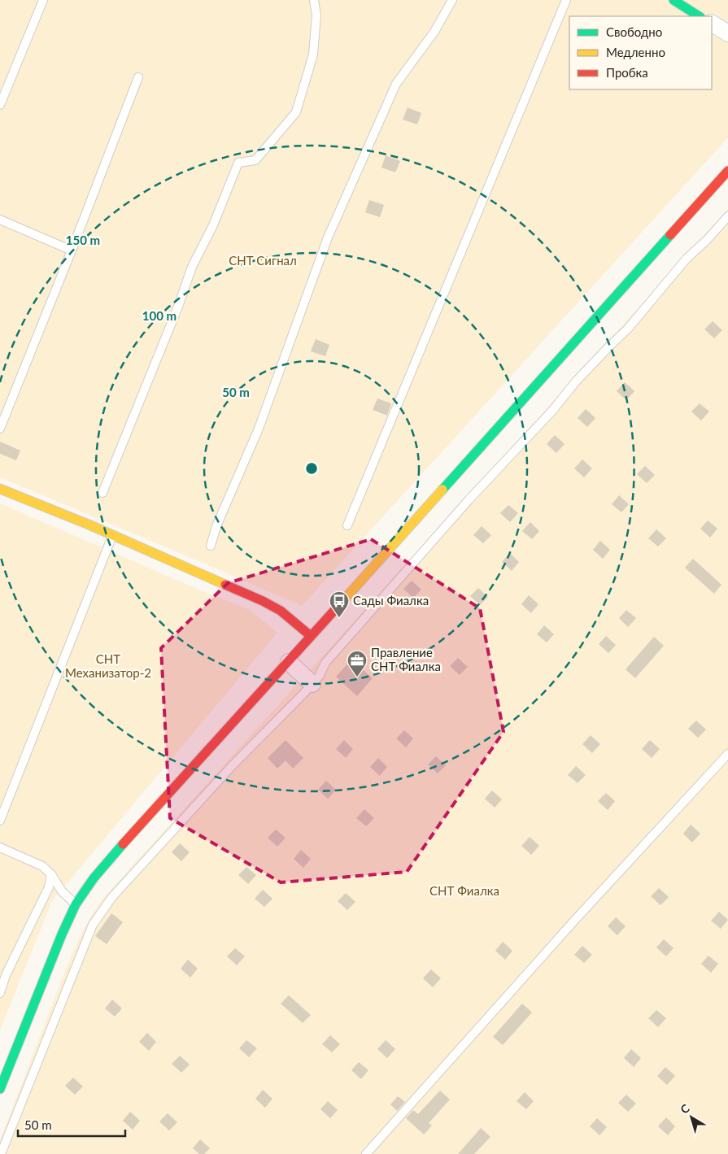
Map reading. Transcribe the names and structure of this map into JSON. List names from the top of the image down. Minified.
{"parks":["СНТ Сигнал","СНТ Механизатор-2","СНТ Фиалка"],"places":{"bus stop":["Сады Фиалка"],"office":["Правление СНТ Фиалка"]},"legend":["Свободно","Медленно","Пробка"],"scale_bar":"50 m","north":"top left","rings":["150 m","100 m","50 m"]}
